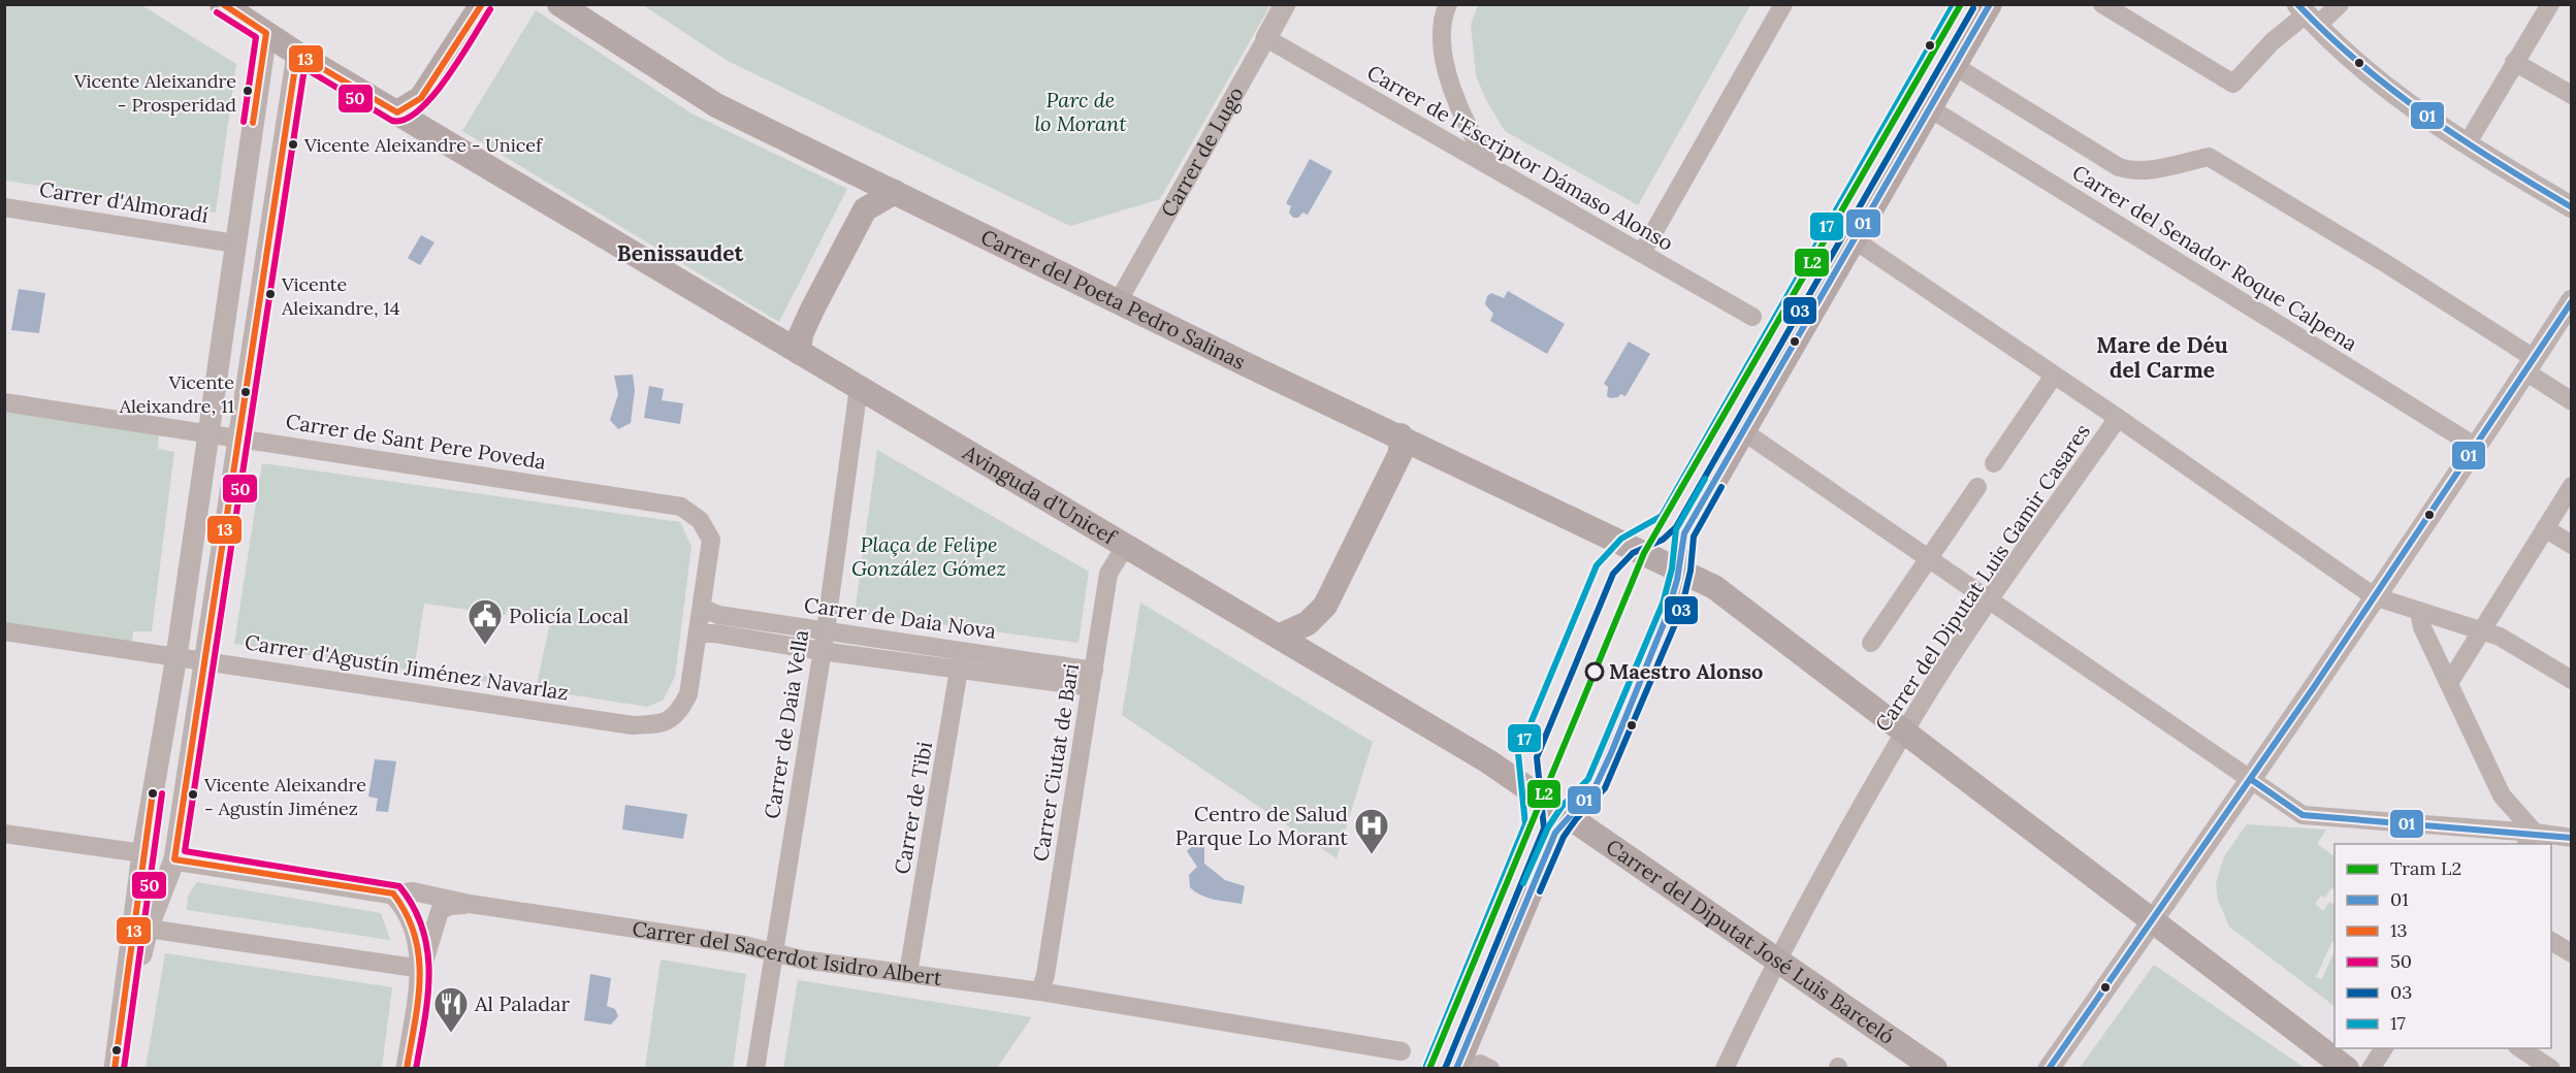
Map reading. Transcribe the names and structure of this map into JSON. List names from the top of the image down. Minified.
{"streets":{"main road":["Carrer del Poeta Pedro Salinas","Avinguda d'Unicef","Carrer del Diputat José Luis Barceló"],"street":["Carrer de Lugo","Carrer de l'Escriptor Dámaso Alonso","Carrer d'Almoradí","Carrer del Senador Roque Calpena","Carrer de Sant Pere Poveda","Carrer del Diputat Luis Gamir Casares","Carrer de Daia Nova","Carrer d'Agustín Jiménez Navarlaz","Carrer de Daia Vella","Carrer Ciutat de Bari","Carrer de Tibi","Carrer del Sacerdot Isidro Albert"]},"crossings":[["Carrer de Lugo","Carrer de l'Escriptor Dámaso Alonso"],["Carrer de Lugo","Carrer del Poeta Pedro Salinas"],["Carrer del Poeta Pedro Salinas","Carrer del Diputat Luis Gamir Casares"],["Carrer de Sant Pere Poveda","Carrer de Daia Nova"],["Carrer de Sant Pere Poveda","Carrer d'Agustín Jiménez Navarlaz"],["Avinguda d'Unicef","Carrer de Daia Vella"],["Avinguda d'Unicef","Carrer Ciutat de Bari"],["Avinguda d'Unicef","Carrer del Diputat José Luis Barceló"],["Carrer del Diputat Luis Gamir Casares","Carrer del Diputat José Luis Barceló"],["Carrer de Daia Nova","Carrer d'Agustín Jiménez Navarlaz"],["Carrer de Daia Nova","Carrer de Daia Vella"],["Carrer de Daia Nova","Carrer Ciutat de Bari"],["Carrer de Daia Nova","Carrer de Tibi"],["Carrer de Daia Vella","Carrer del Sacerdot Isidro Albert"],["Carrer Ciutat de Bari","Carrer del Sacerdot Isidro Albert"],["Carrer de Tibi","Carrer del Sacerdot Isidro Albert"]],"districts":["Benissaudet","Mare de Déu del Carme"],"parks":["Parc de lo Morant","Plaça de Felipe González Gómez"],"places":{"other":["Vicente Aleixandre - Prosperidad","Vicente Aleixandre - Unicef","Vicente Aleixandre, 14","Vicente Aleixandre, 11","Maestro Alonso","Vicente Aleixandre - Agustín Jiménez"],"public building":["Policía Local"],"hospital":["Centro de Salud Parque Lo Morant"],"restaurant":["Al Paladar"]},"lines":["tram line L2","transit line 01","transit line 13","transit line 17","transit line 03","transit line 50"],"legend":["Tram L2","01","13","50","03","17"]}
